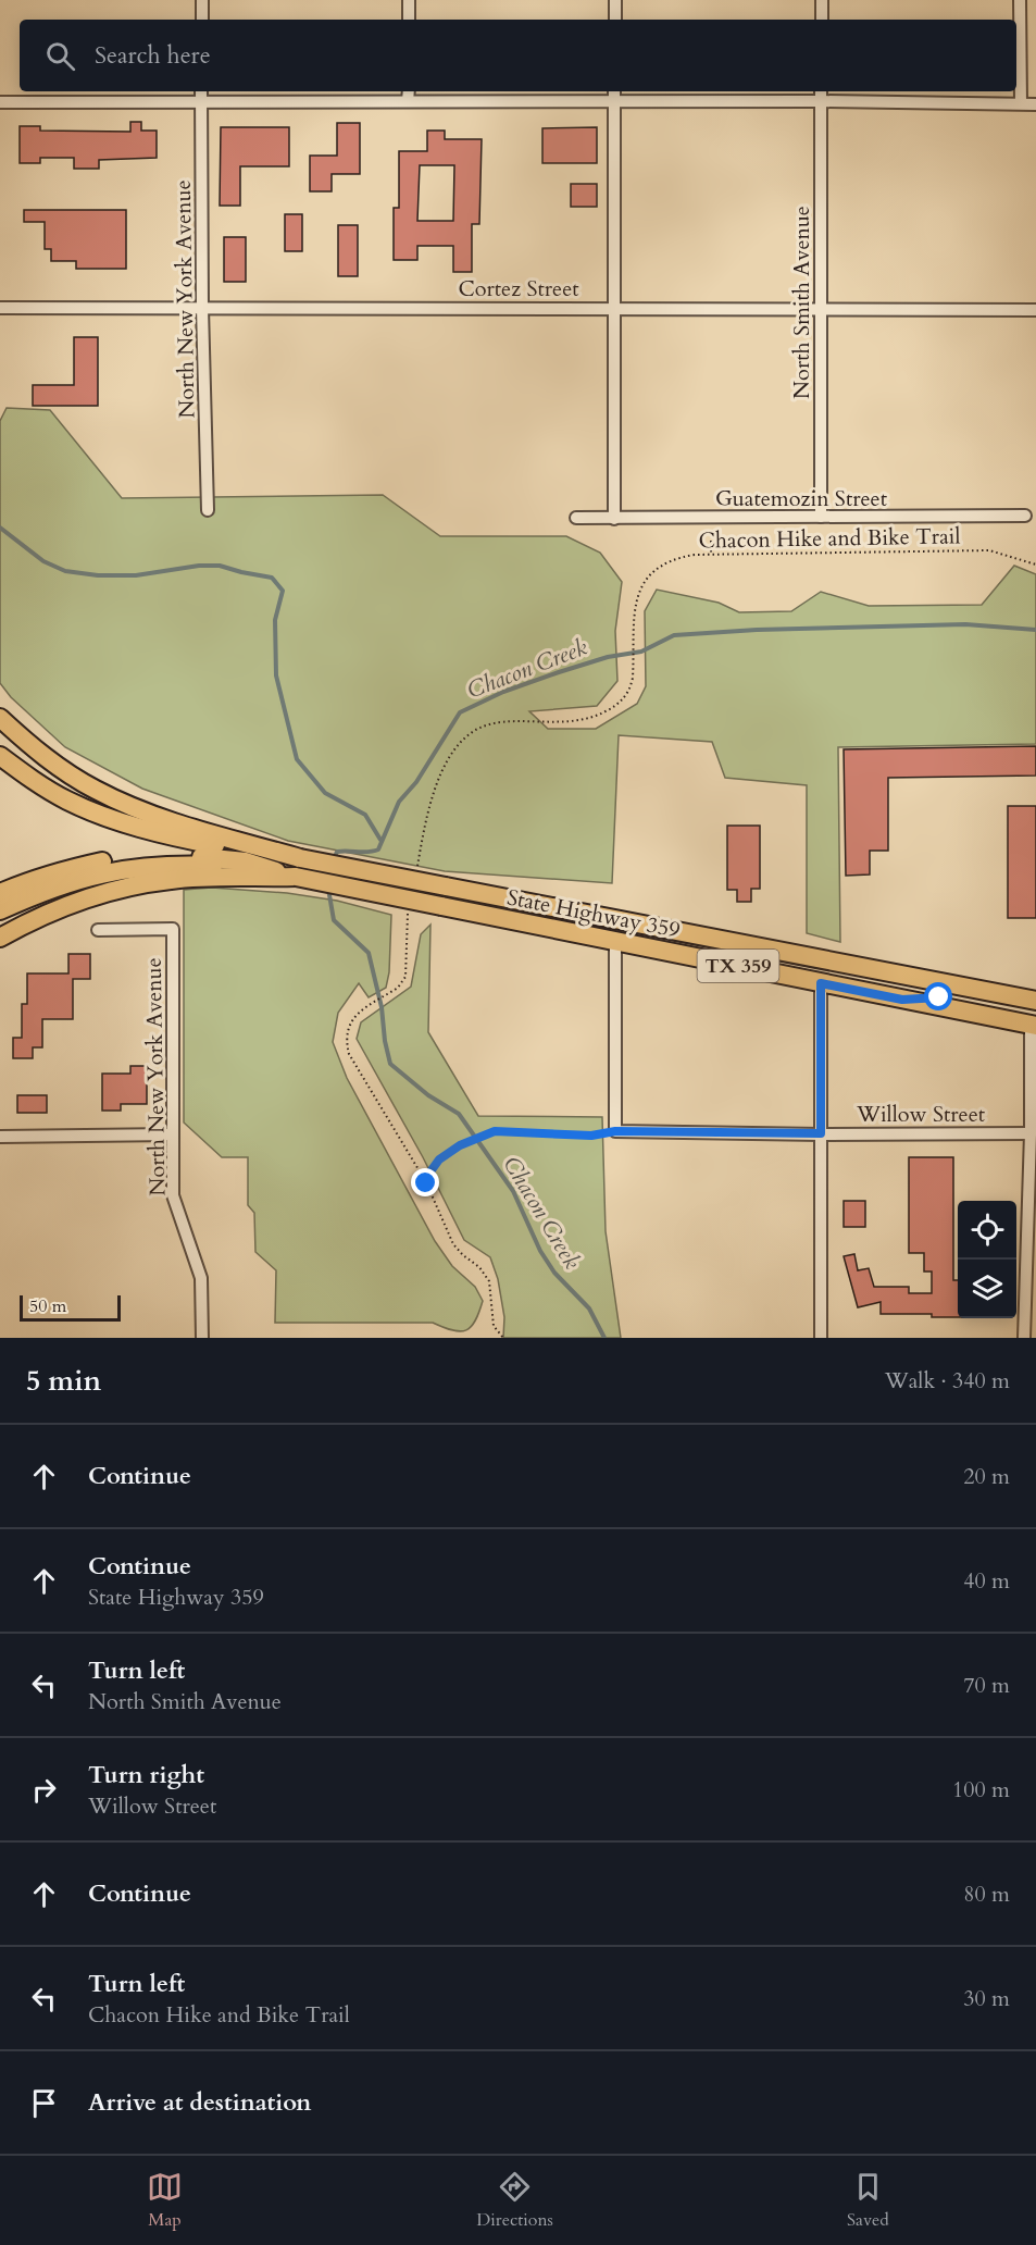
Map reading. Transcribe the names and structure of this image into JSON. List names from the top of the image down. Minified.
{"streets":{"main road":["State Highway 359","TX 359"],"street":["Cortez Street","North New York Avenue","North Smith Avenue","Guatemozin Street","Willow Street"],"path":["Chacon Hike and Bike Trail"]},"crossings":[["Cortez Street","North New York Avenue"],["Cortez Street","North Smith Avenue"],["North Smith Avenue","Guatemozin Street"]],"water":["Chacon Creek"],"scale_bar":"50 m","page":{"search":"Search here","scale":"50 m","heading":["5 min","Walk · 340 m"],"list":[["Continue","20 m"],["Continue","State Highway 359","40 m"],["Turn left","North Smith Avenue","70 m"],["Turn right","Willow Street","100 m"],["Continue","80 m"],["Turn left","Chacon Hike and Bike Trail","30 m"],"Arrive at destination"],"nav":["Map","Directions","Saved"]}}
